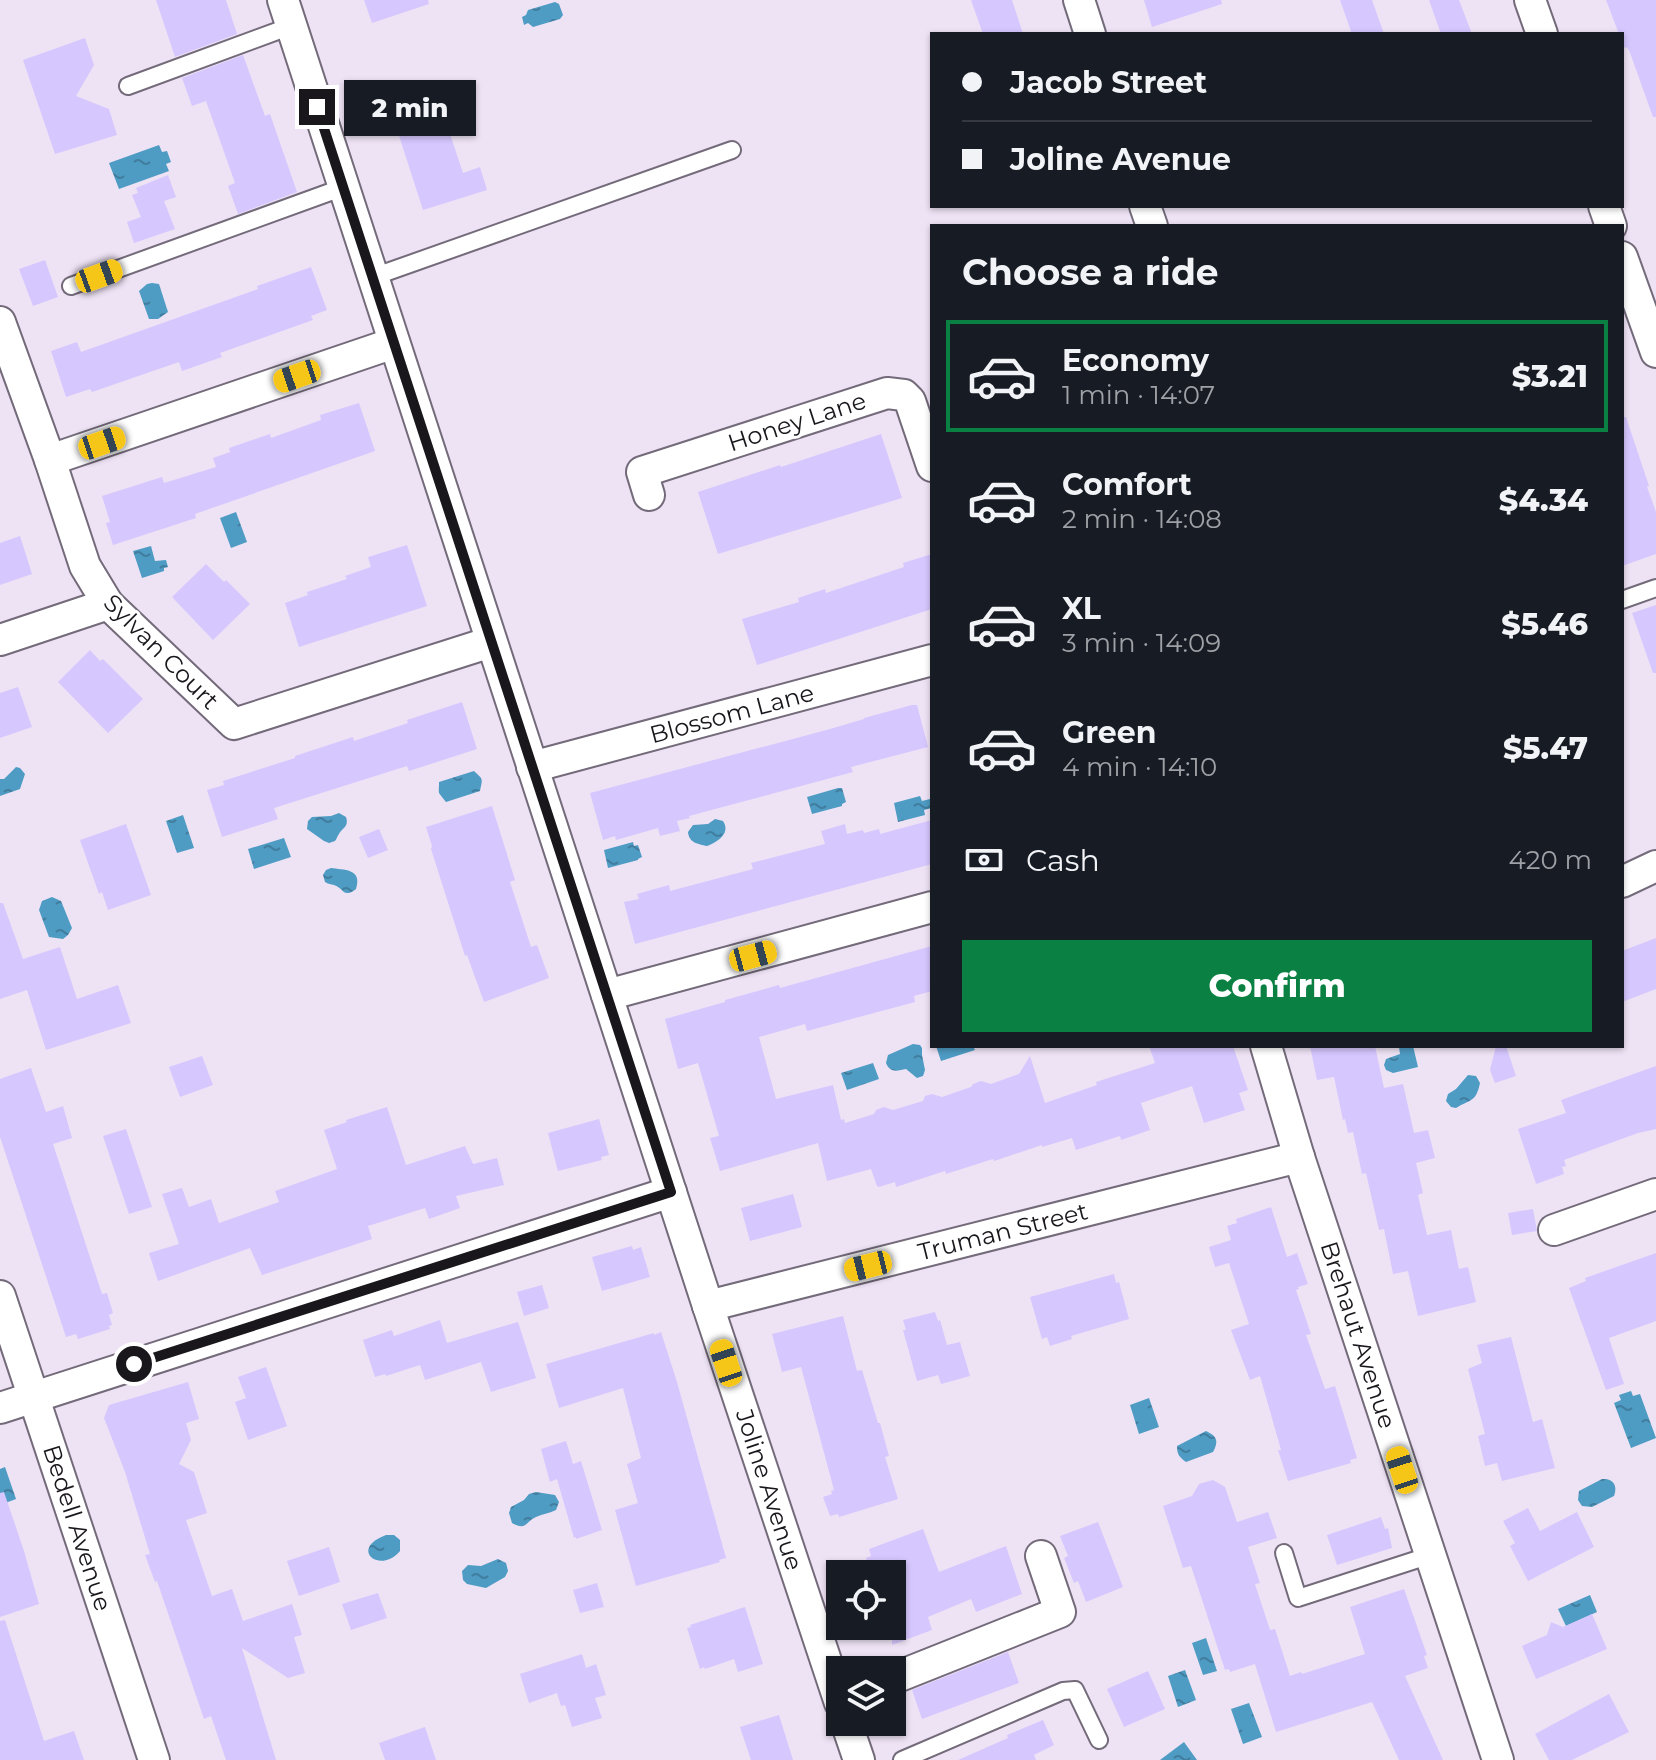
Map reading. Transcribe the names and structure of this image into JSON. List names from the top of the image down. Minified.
{"streets":{"street":["Honey Lane","Sylvan Court","Blossom Lane","Truman Street","Brehaut Avenue","Joline Avenue","Bedell Avenue"]},"crossings":[["Sylvan Court","Joline Avenue"],["Blossom Lane","Joline Avenue"],["Truman Street","Brehaut Avenue"],["Truman Street","Joline Avenue"]],"page":{"banner":["Jacob Street","Joline Avenue"],"bubble":"2 min","heading":"Choose a ride","list":[{"name":"Economy","note":"1 min · 14:07","value":"$3.21"},{"name":"Comfort","note":"2 min · 14:08","value":"$4.34"},{"name":"XL","note":"3 min · 14:09","value":"$5.46"},{"name":"Green","note":"4 min · 14:10","value":"$5.47"}],"pay":["Cash","420 m"],"buttons":"Confirm"}}
